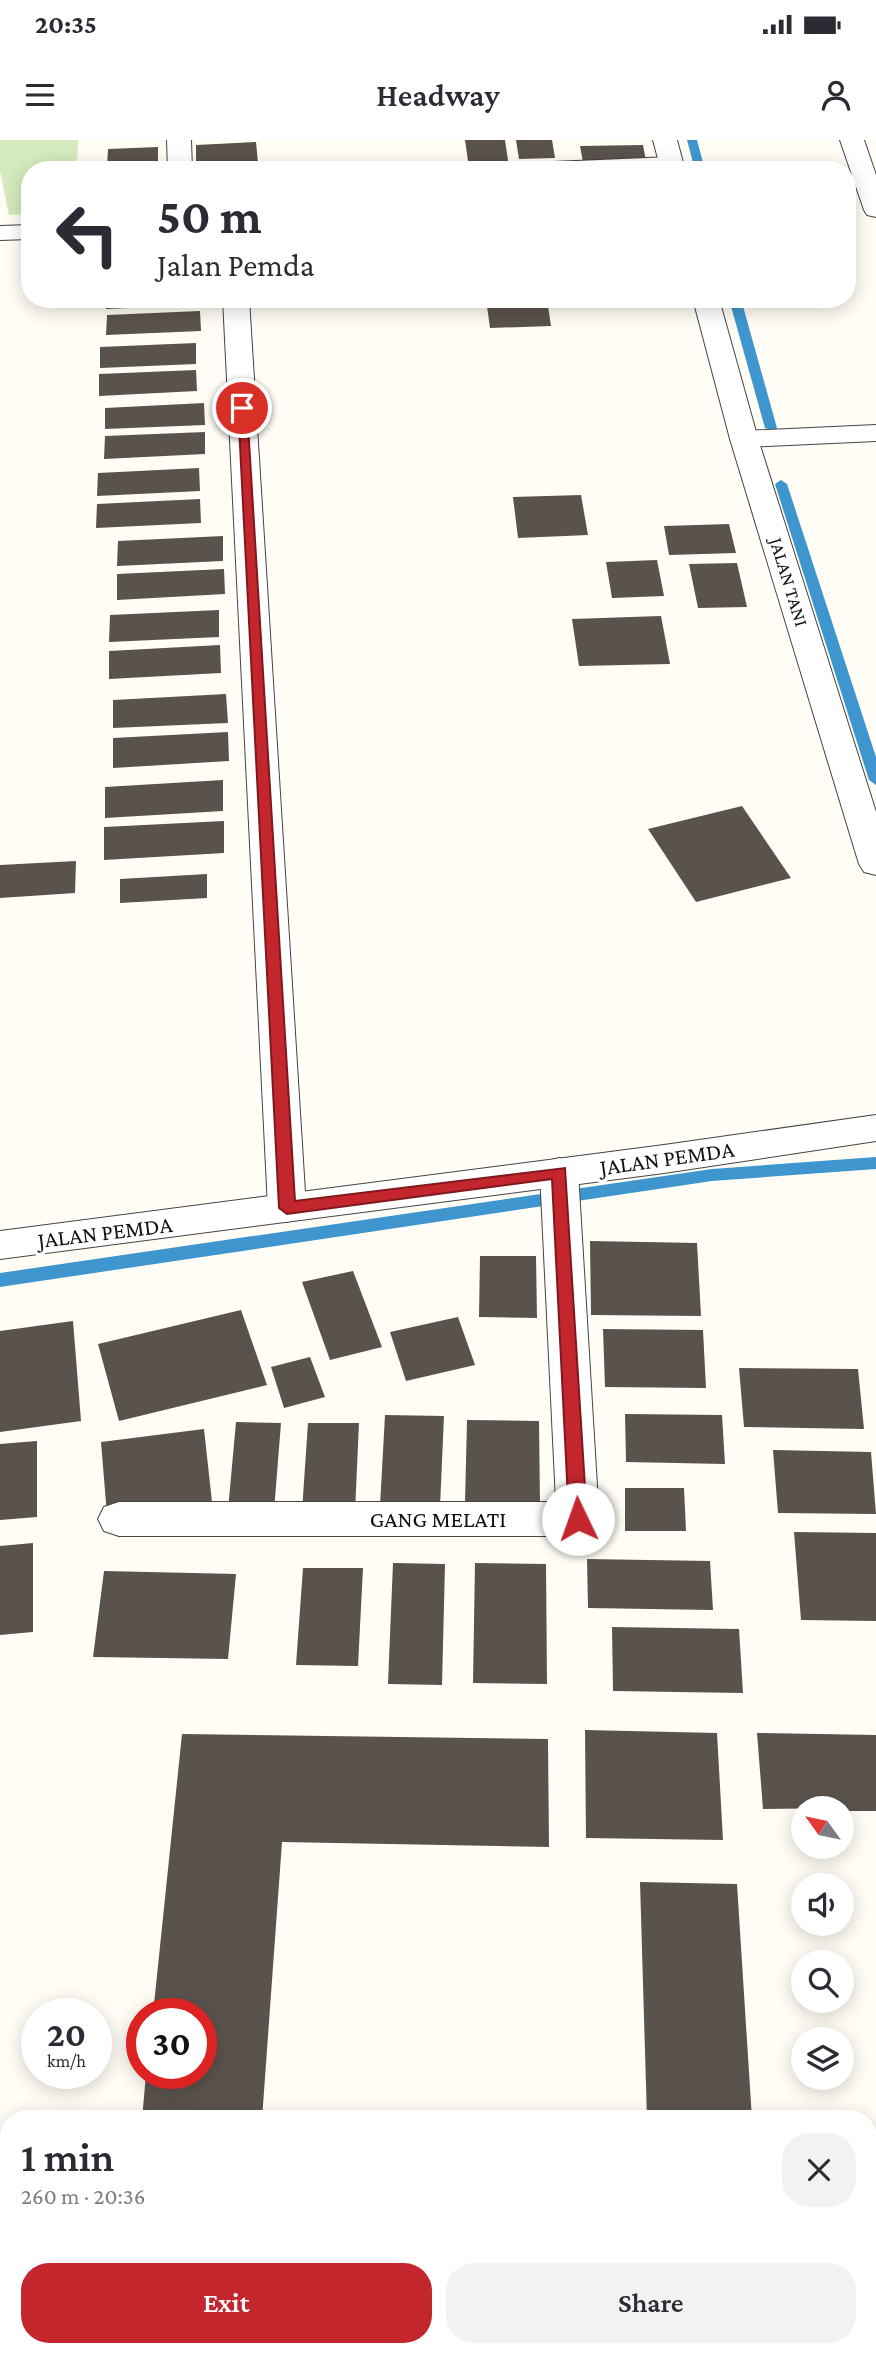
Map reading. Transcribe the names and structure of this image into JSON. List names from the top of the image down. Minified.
{"streets":{"street":["JALAN TANI","JALAN PEMDA","GANG MELATI"]},"crossings":[["JALAN PEMDA","GANG MELATI"]],"north":"top left","page":{"status":"20:35","header":"Headway","turn":["50 m","Jalan Pemda"],"speed":"20 km/h","limit":"30","heading":["1 min","260 m · 20:36"],"buttons":["Exit","Share"]}}
